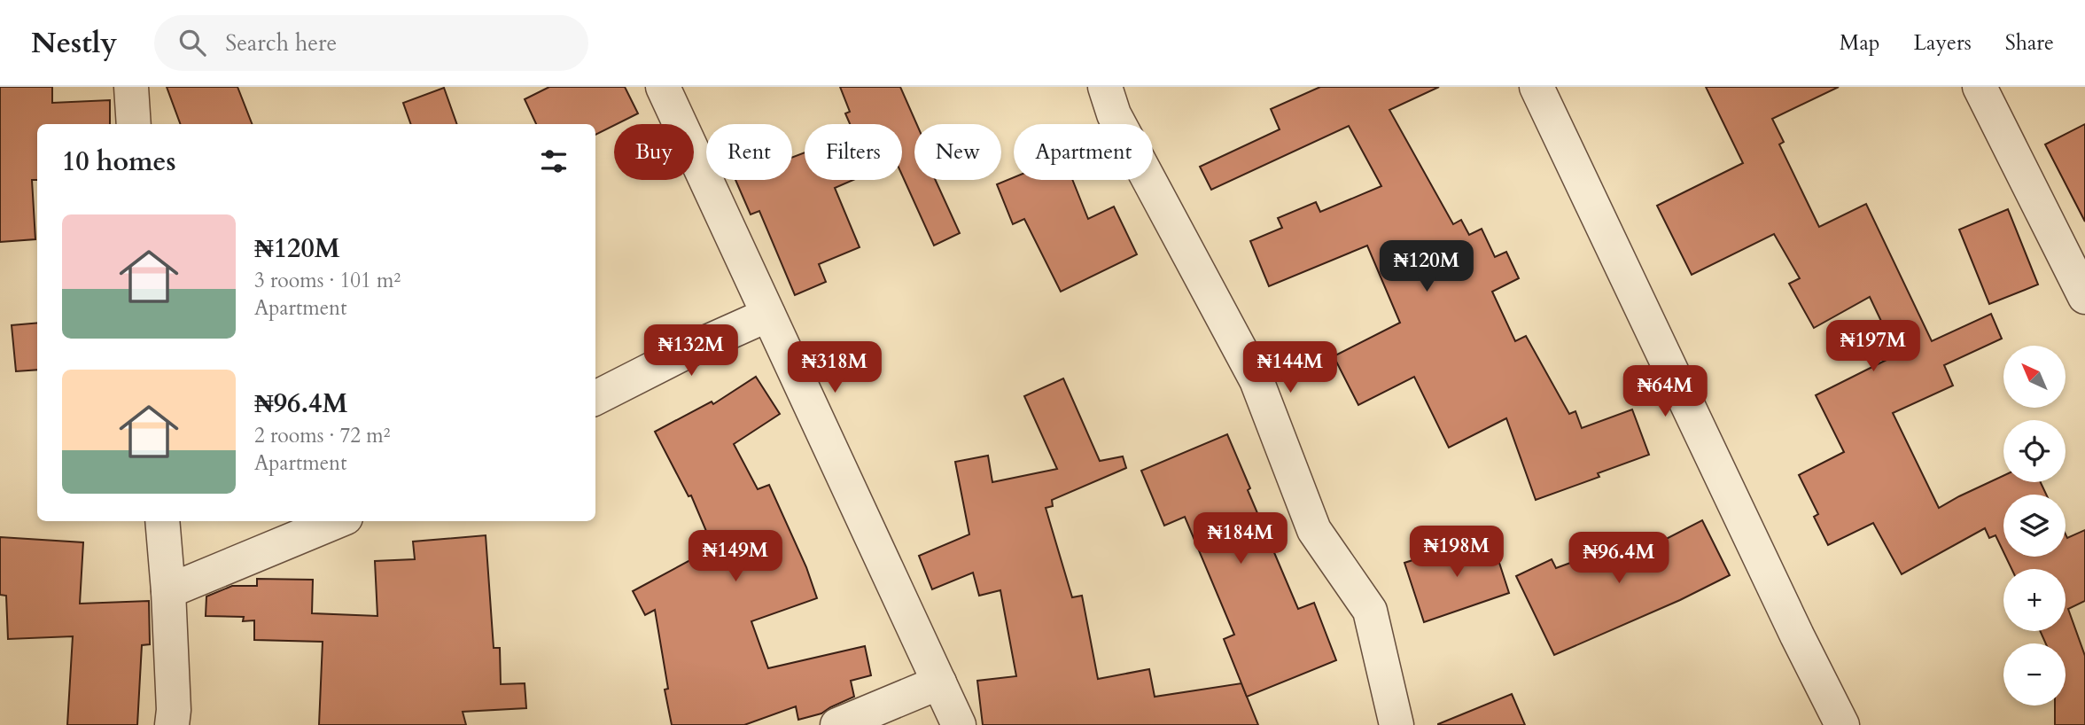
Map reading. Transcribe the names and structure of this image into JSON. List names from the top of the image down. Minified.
{"north":"top left","page":{"header":"Nestly","search":"Search here","nav":["Map","Layers","Share"],"chip":["Buy","Rent","Filters","New","Apartment"],"heading":"10 homes","list":[{"name":"₦120M","note":"3 rooms · 101 m² · Apartment"},{"name":"₦96.4M","note":"2 rooms · 72 m² · Apartment"}],"price":["₦120M","₦197M","₦132M","₦318M","₦144M","₦64M","₦184M","₦198M","₦149M","₦96.4M"],"map_buttons":["+","−"]}}
